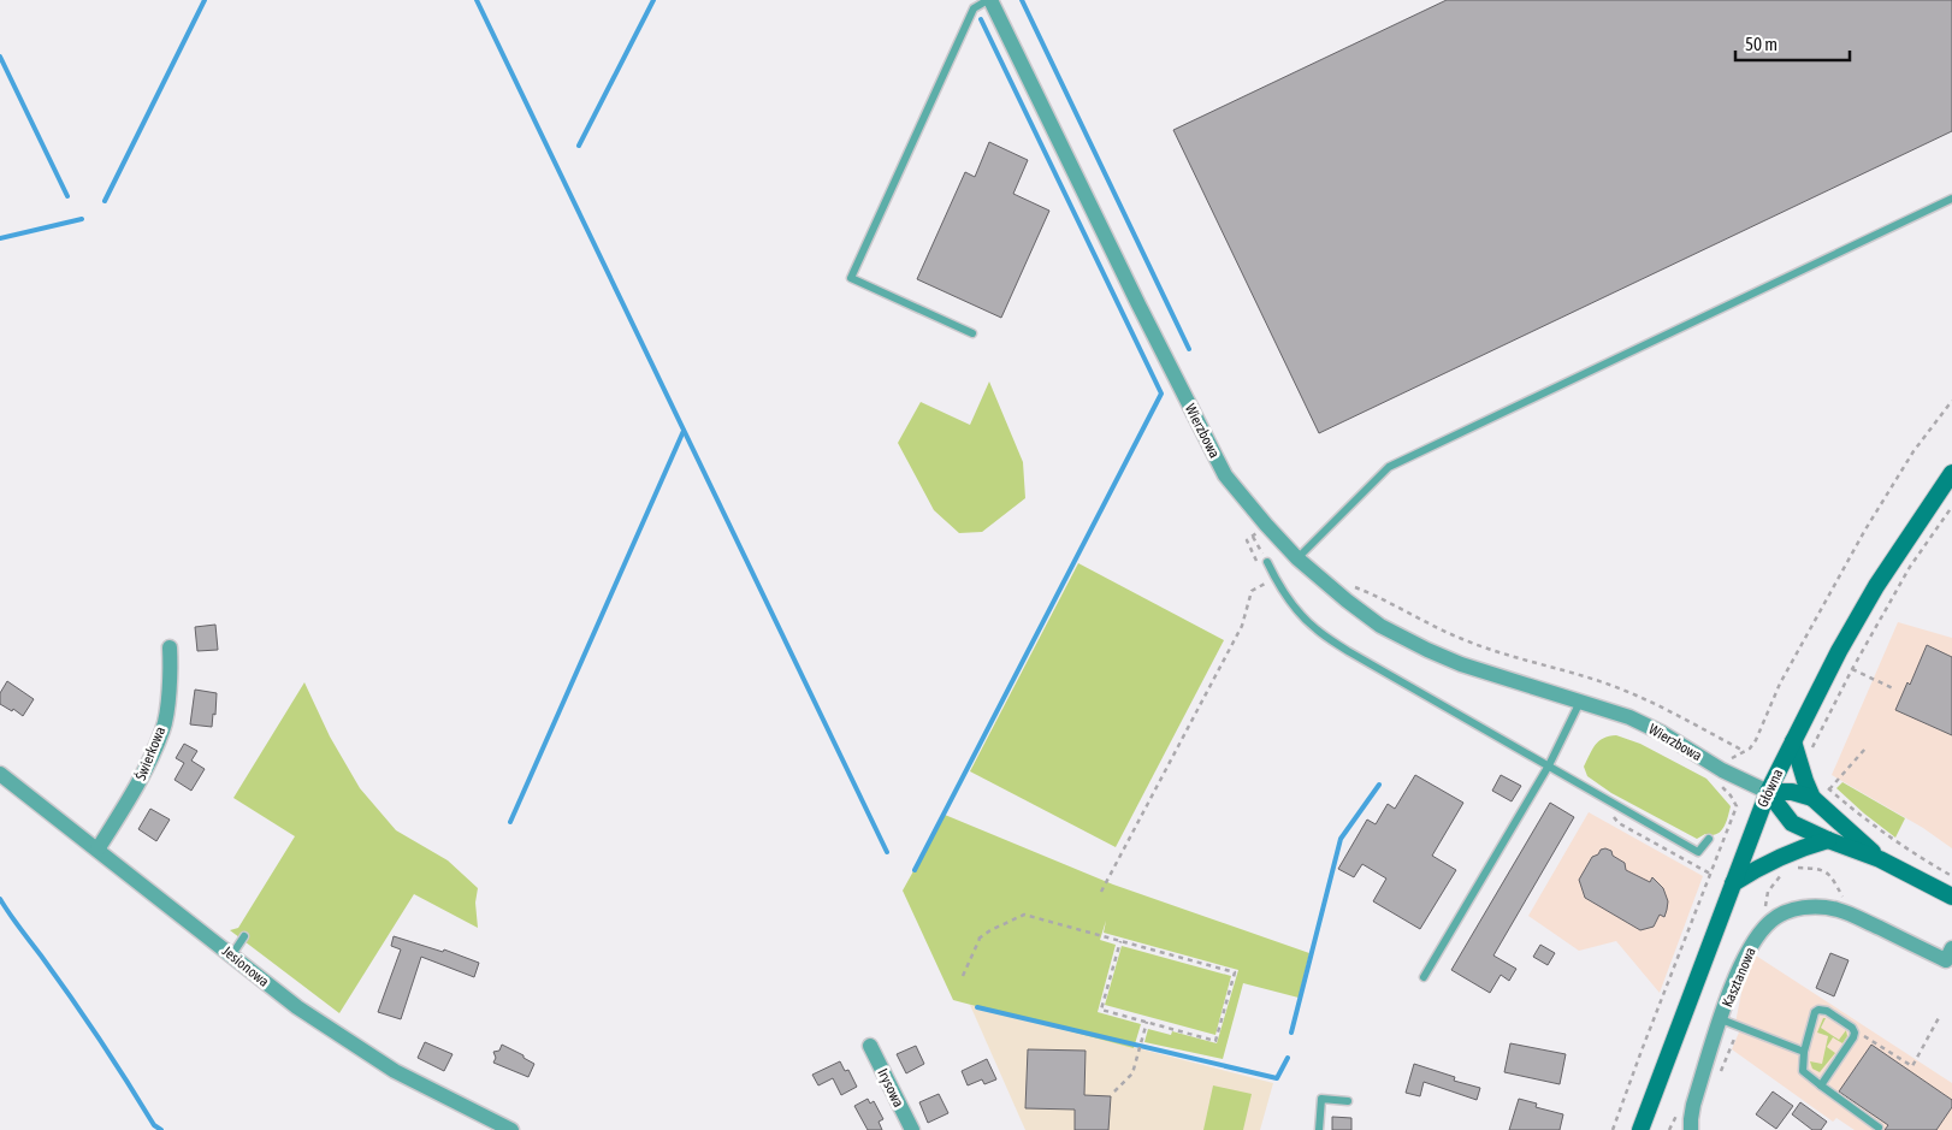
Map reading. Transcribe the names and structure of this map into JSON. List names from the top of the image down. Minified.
{"streets":{"main road":["Główna"],"street":["Wierzbowa","Świerkowa","Jesionowa","Kasztanowa","Irysowa"]},"crossings":[["Wierzbowa","Główna"],["Świerkowa","Jesionowa"]],"scale_bar":"50 m"}
